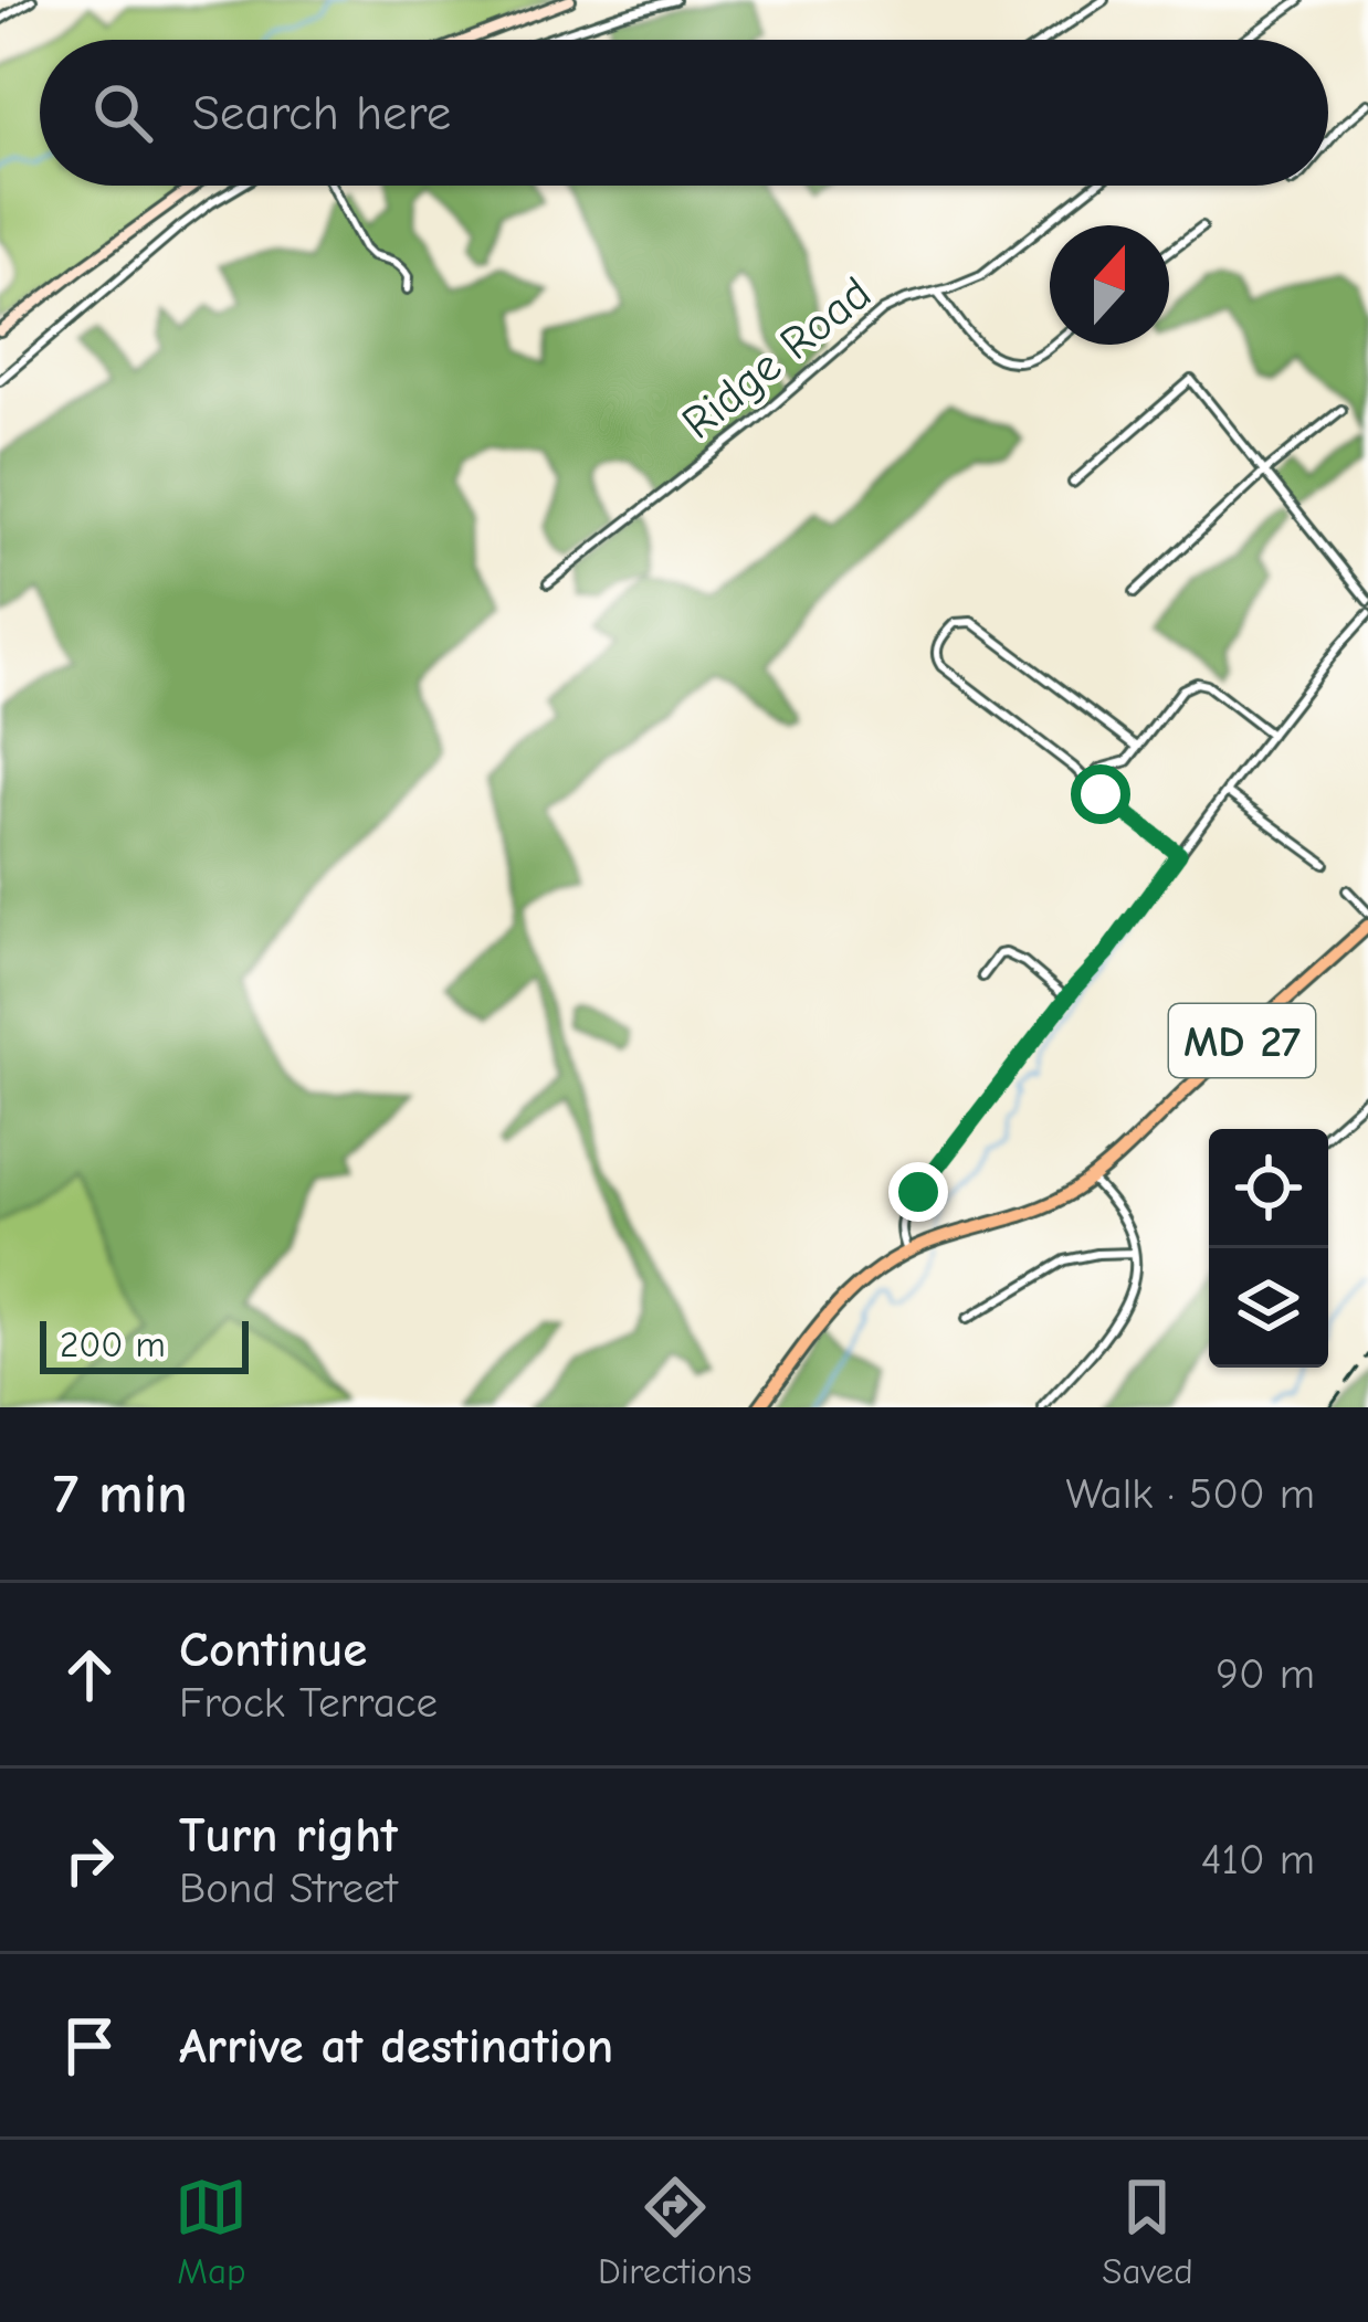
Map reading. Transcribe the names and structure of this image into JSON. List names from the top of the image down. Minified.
{"streets":{"highway":["MD 27"],"street":["Ridge Road"]},"scale_bar":"200 m","north":"top","page":{"search":"Search here","scale":"200 m","heading":["7 min","Walk · 500 m"],"list":[["Continue","Frock Terrace","90 m"],["Turn right","Bond Street","410 m"],"Arrive at destination"],"nav":["Map","Directions","Saved"]}}
